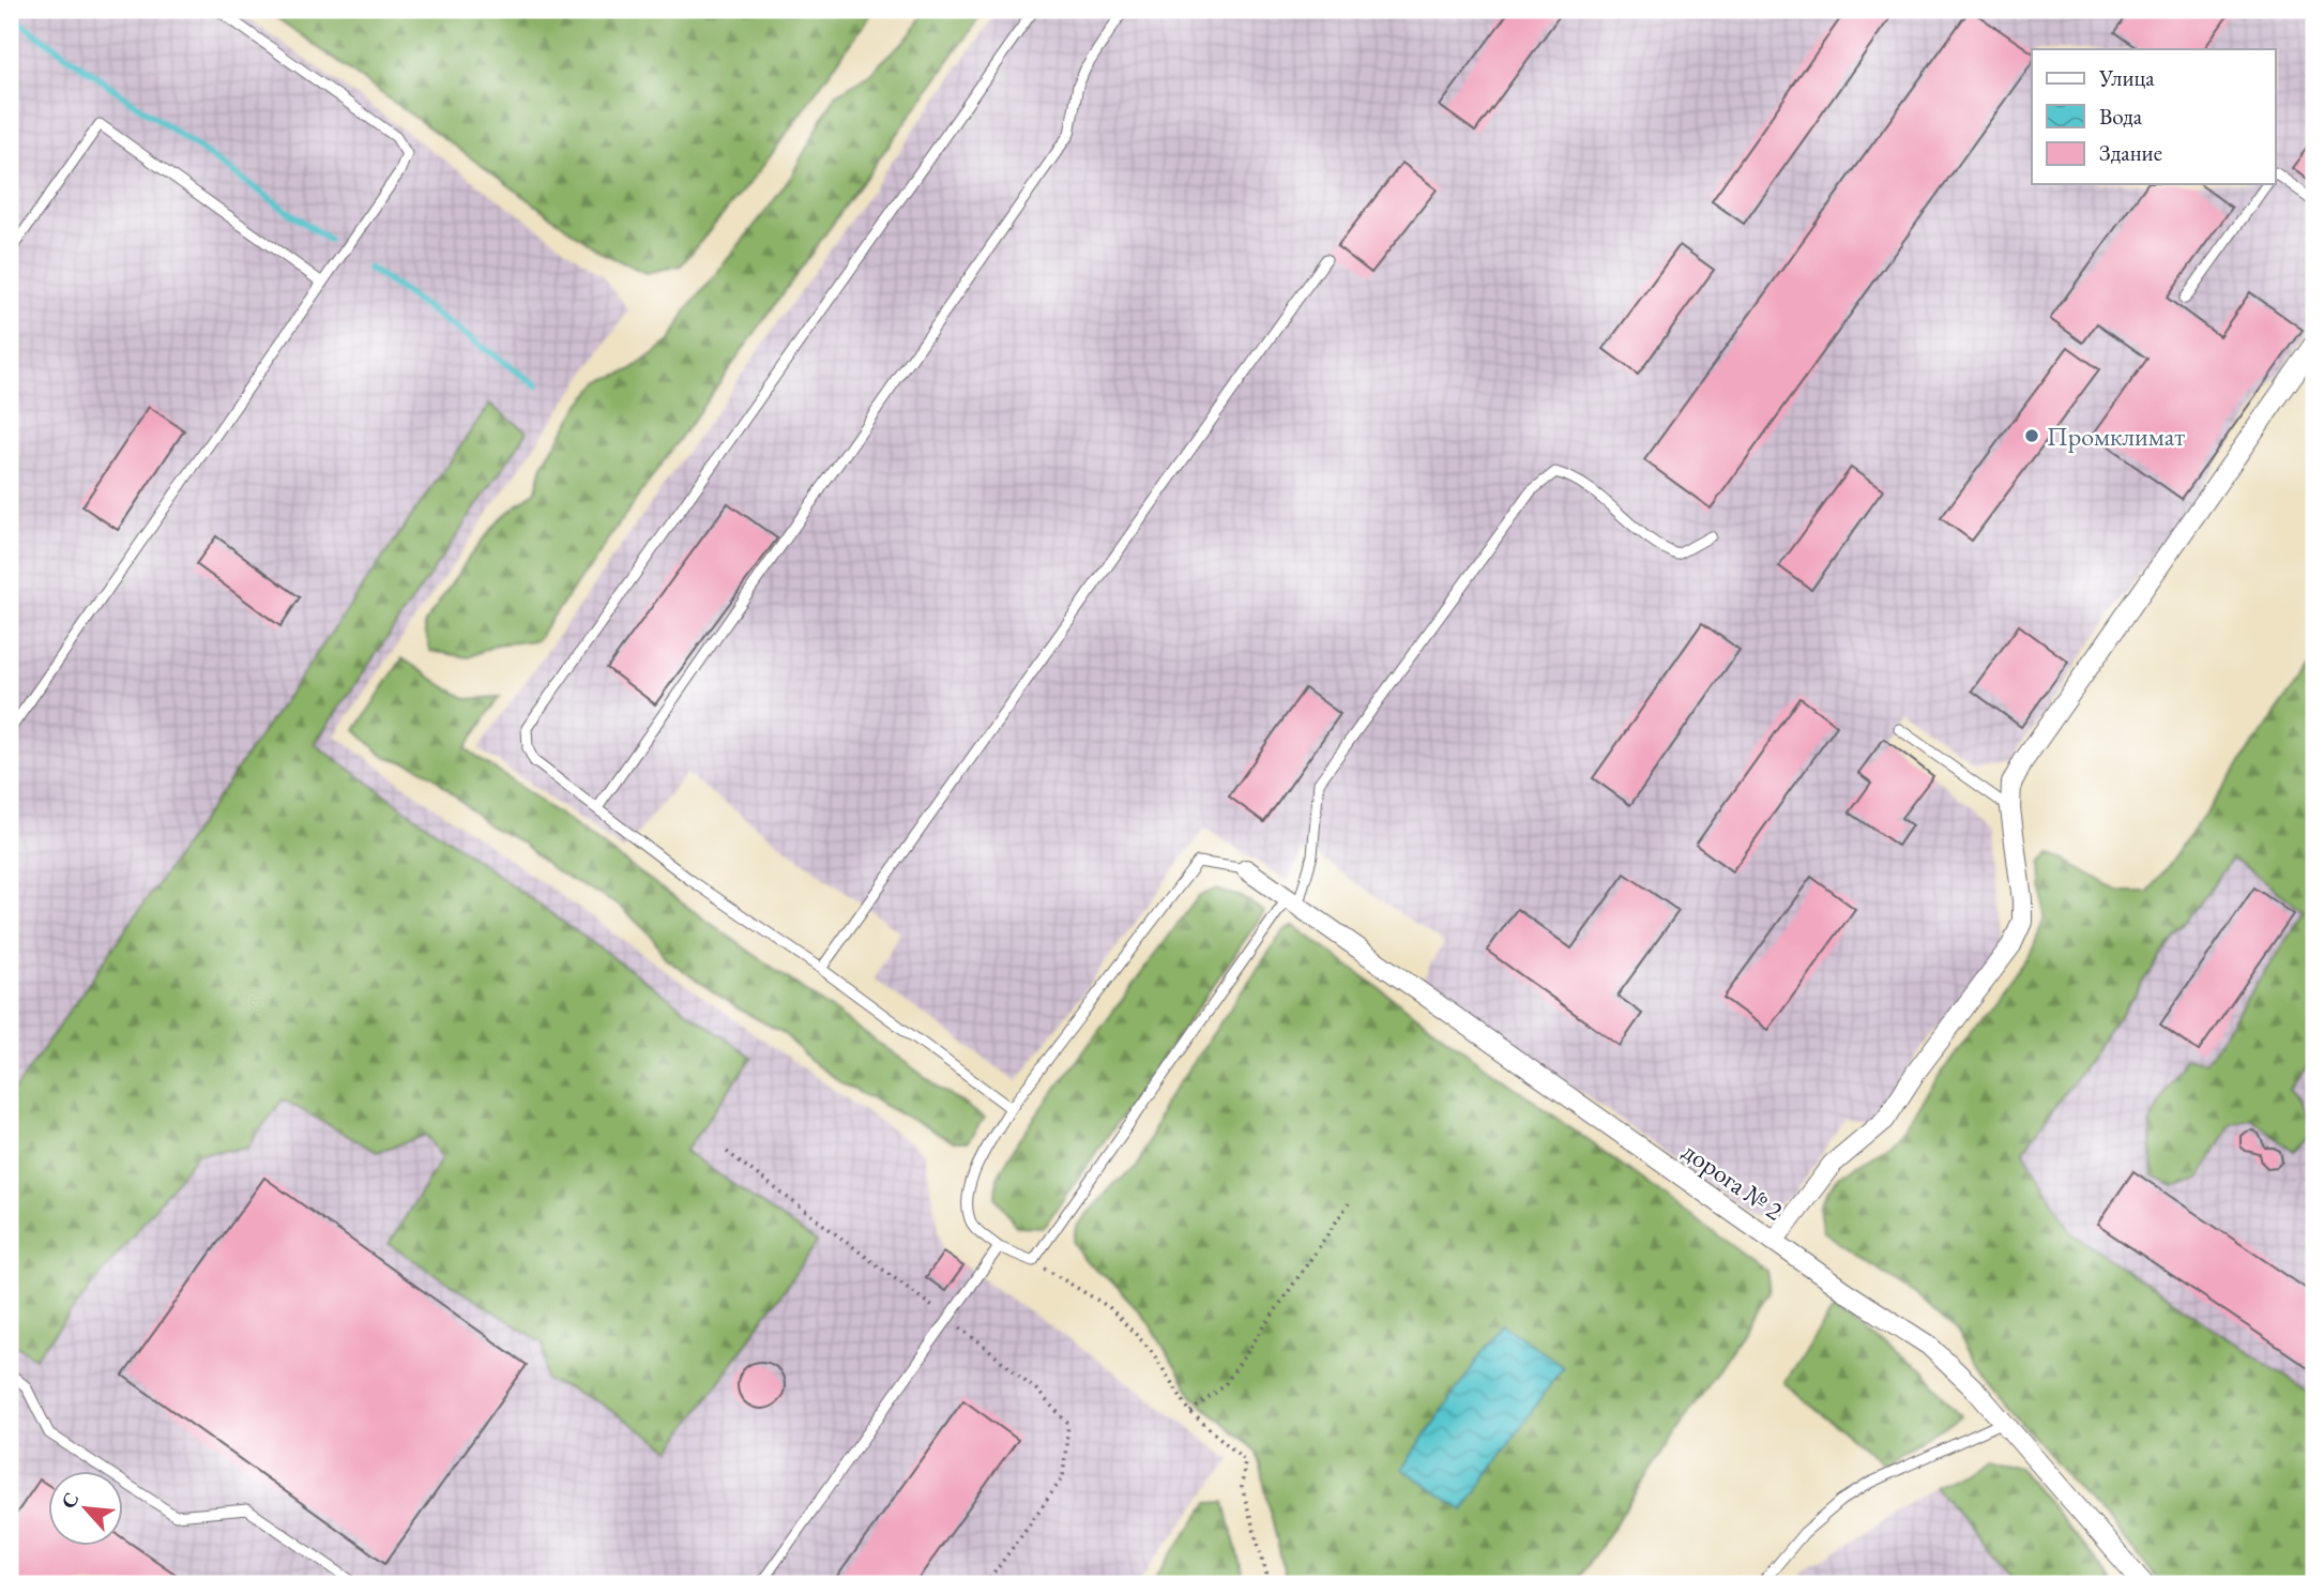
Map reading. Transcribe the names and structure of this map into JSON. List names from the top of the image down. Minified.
{"streets":{"street":["дорога № 2"]},"places":["Промклимат"],"legend":["Улица","Вода","Здание"],"north":"top left"}
